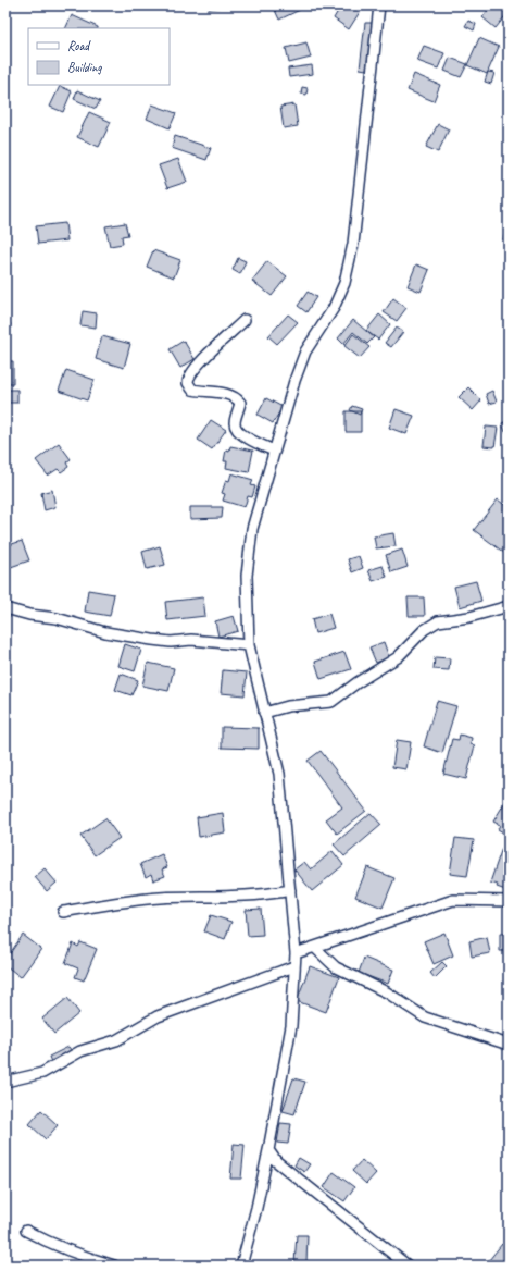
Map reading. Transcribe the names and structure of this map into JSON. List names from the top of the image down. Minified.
{"legend":["Road","Building"]}
